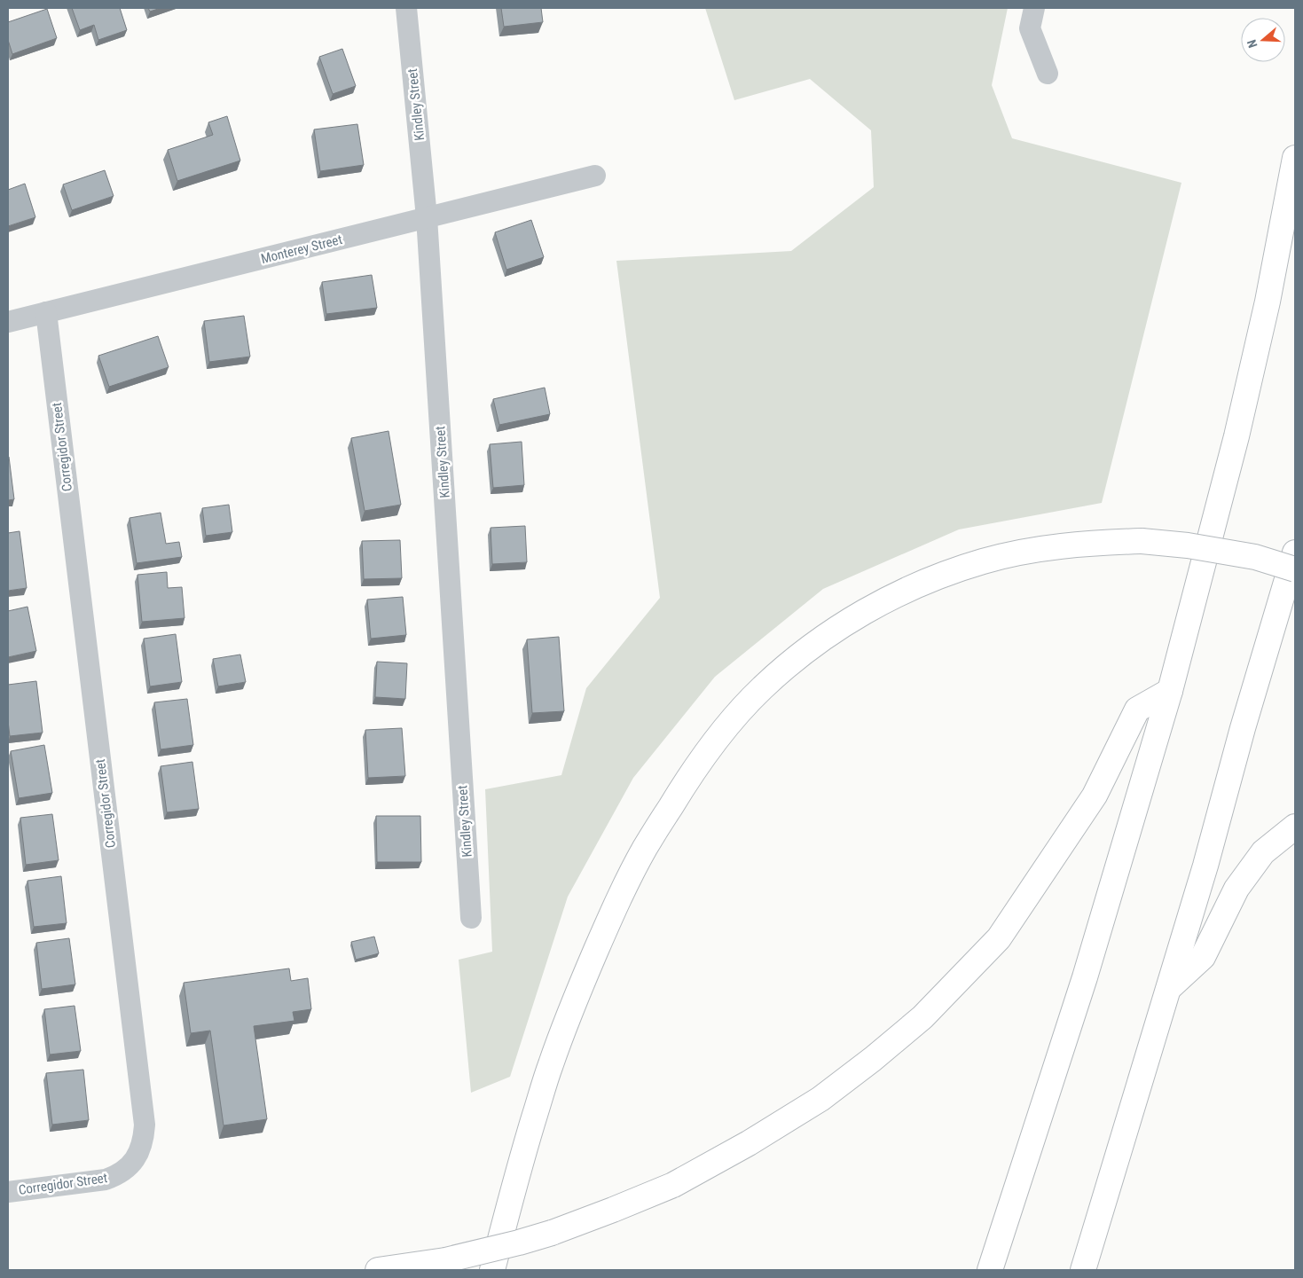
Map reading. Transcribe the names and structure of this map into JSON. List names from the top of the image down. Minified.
{"streets":{"street":["Kindley Street","Monterey Street","Corregidor Street"]},"crossings":[["Kindley Street","Monterey Street"],["Monterey Street","Corregidor Street"]],"north":"left"}
